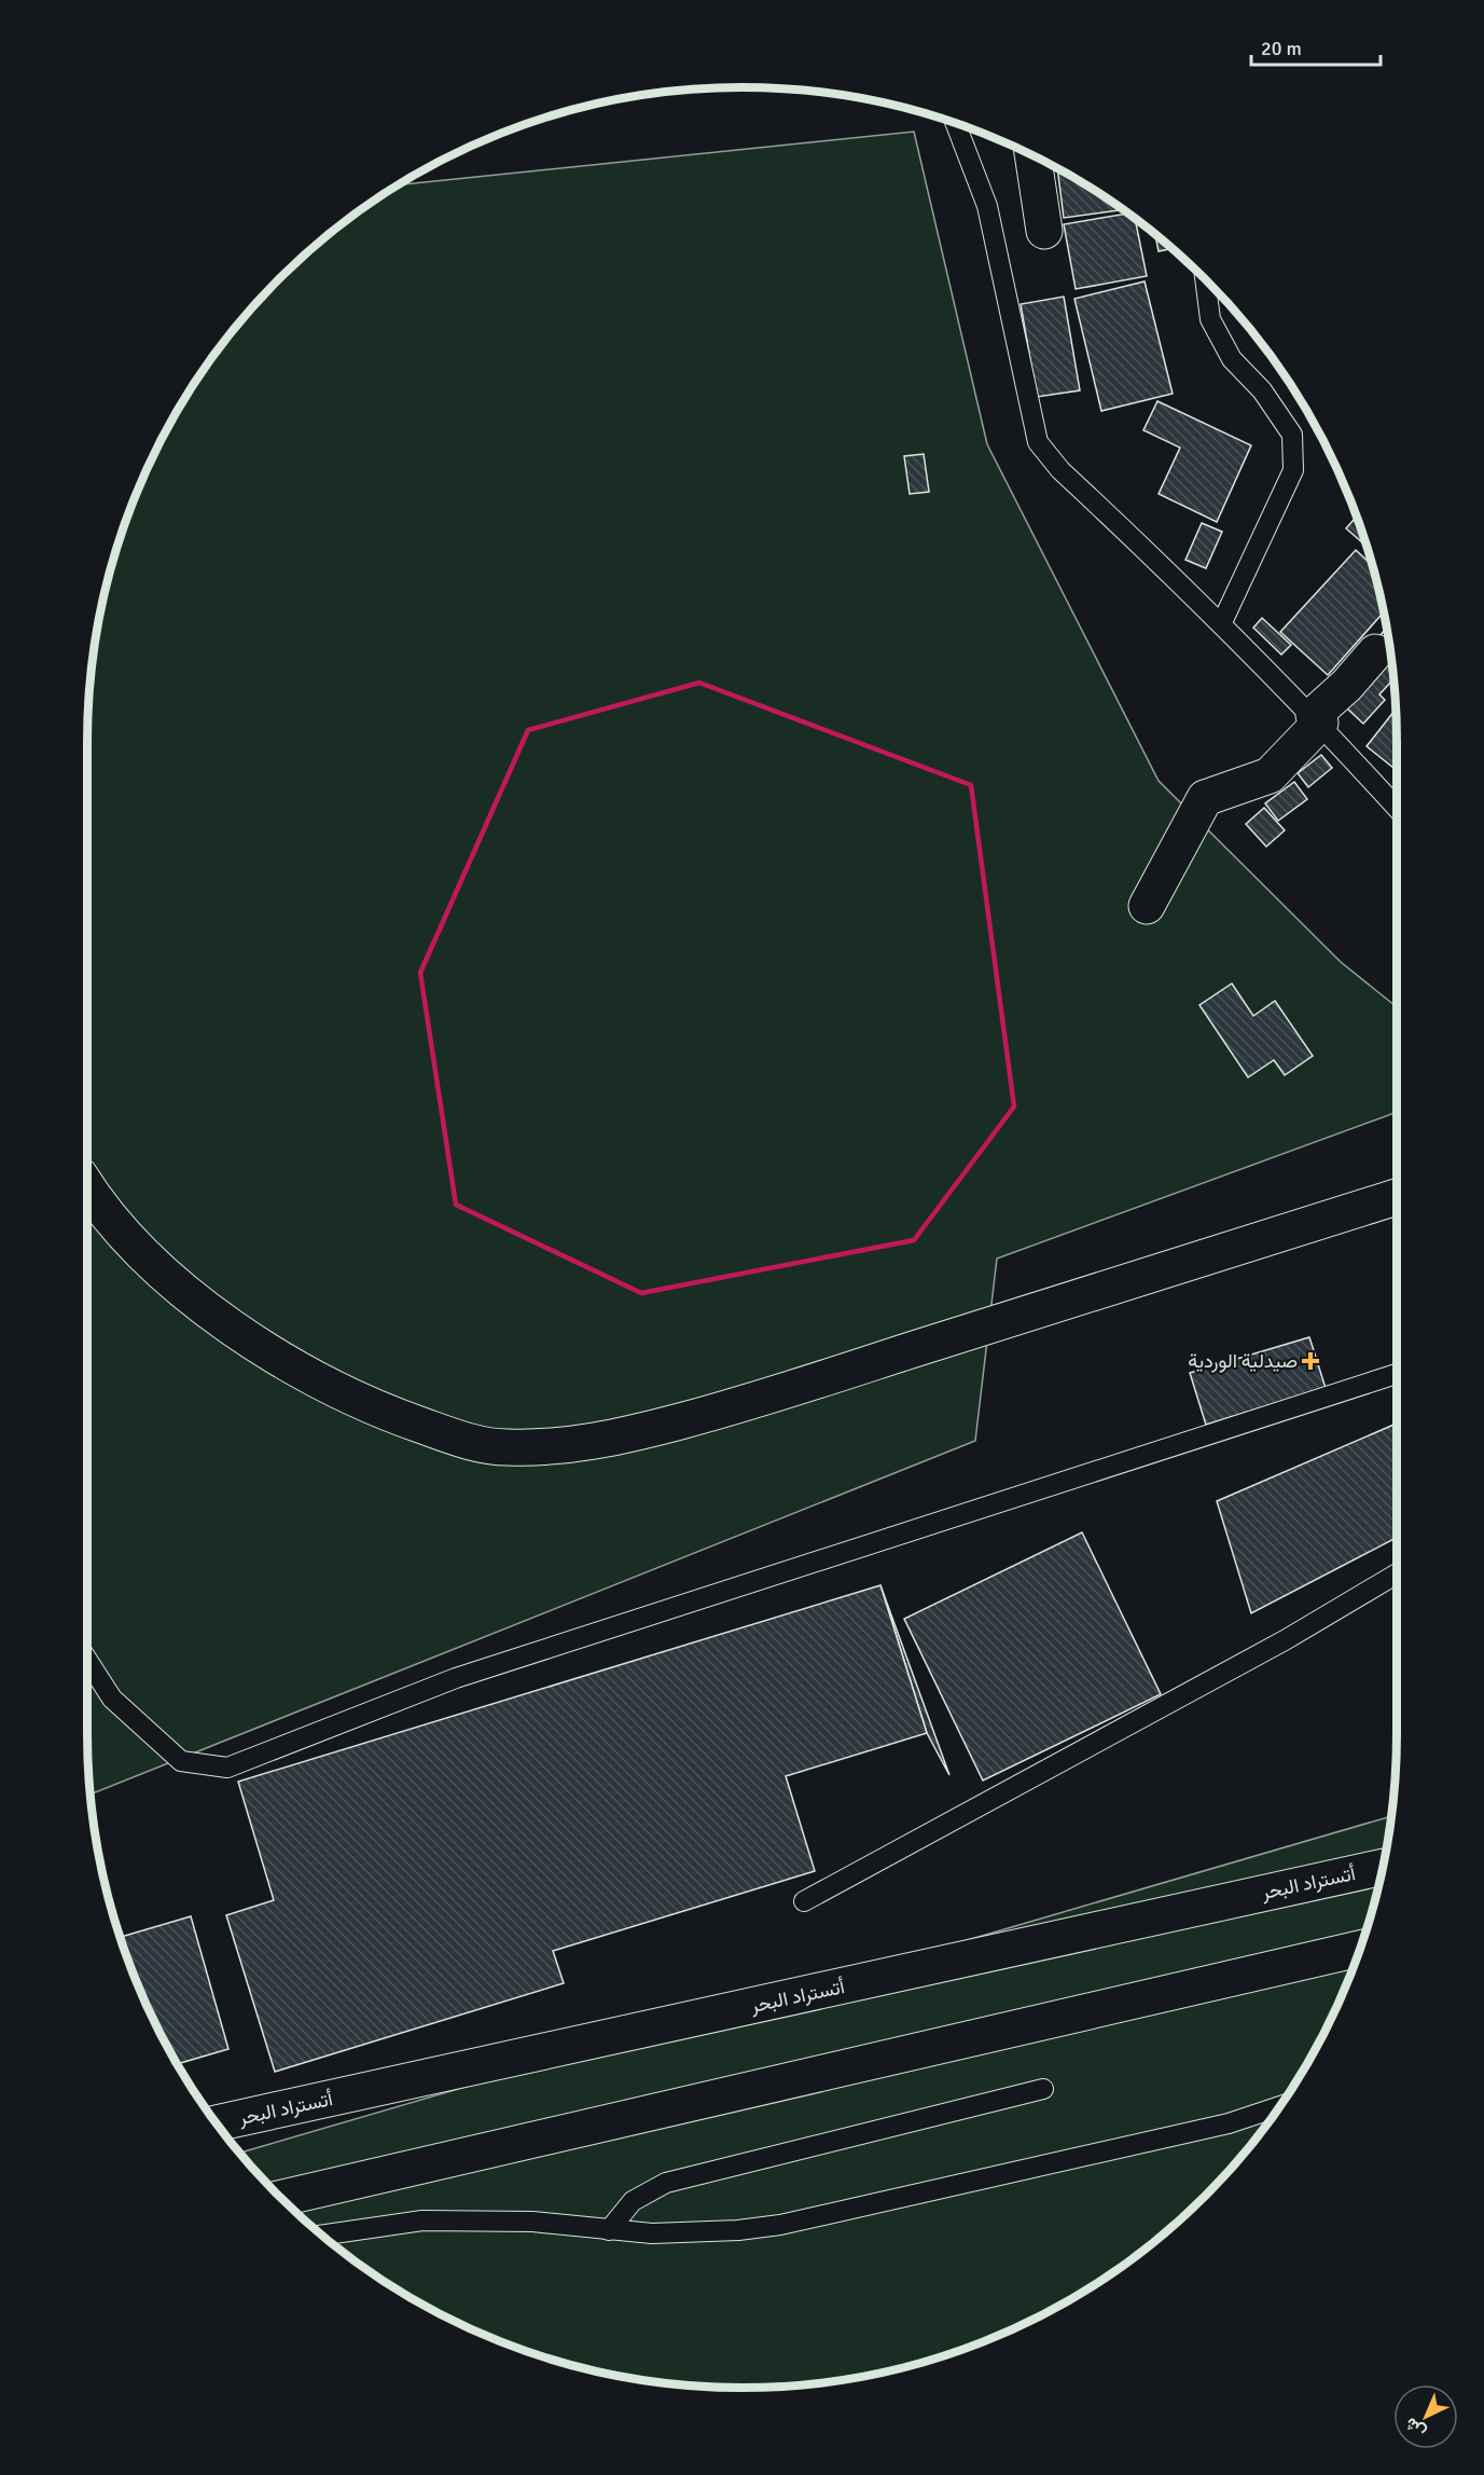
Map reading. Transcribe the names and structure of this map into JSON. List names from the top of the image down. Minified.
{"streets":{"main road":["أتستراد البحر"]},"places":{"health":["صيدلية الوردية"]},"scale_bar":"20 m","north":"bottom left"}
